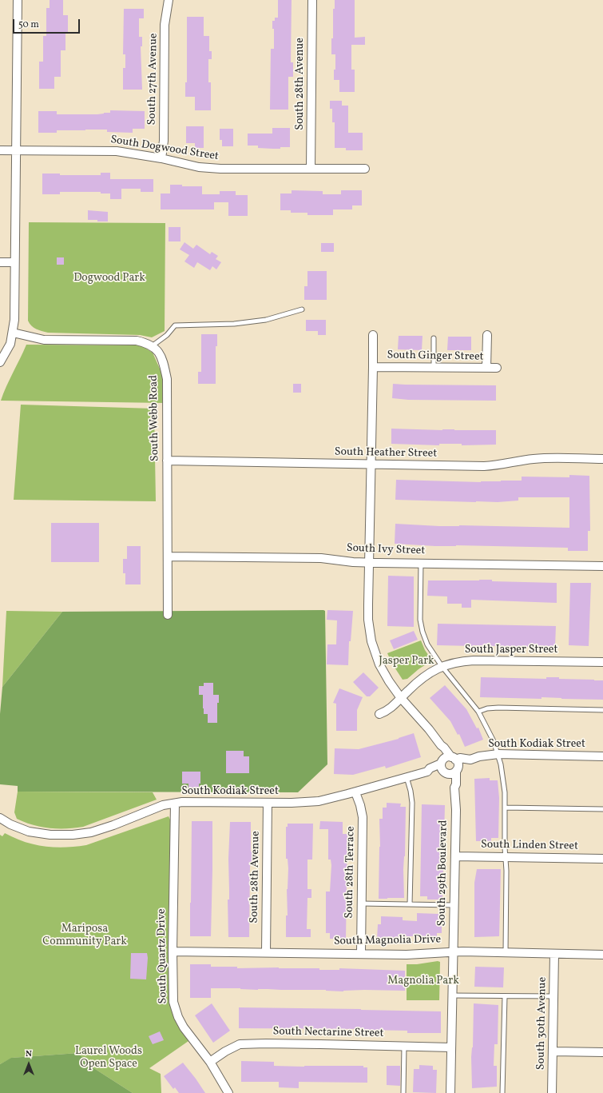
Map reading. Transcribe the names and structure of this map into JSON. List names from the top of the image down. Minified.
{"streets":{"street":["South 27th Avenue","South 28th Avenue","South Dogwood Street","South Ginger Street","South Webb Road","South Heather Street","South Ivy Street","South Jasper Street","South Kodiak Street","South Linden Street","South 28th Terrace","South 29th Boulevard","South Magnolia Drive","South Quartz Drive","South 30th Avenue","South Nectarine Street"]},"crossings":[["South 27th Avenue","South Dogwood Street"],["South 28th Avenue","South Dogwood Street"],["South 28th Avenue","South Kodiak Street"],["South 28th Avenue","South Magnolia Drive"],["South Webb Road","South Heather Street"],["South Webb Road","South Ivy Street"],["South Kodiak Street","South 28th Terrace"],["South Kodiak Street","South 29th Boulevard"],["South Kodiak Street","South Quartz Drive"],["South Linden Street","South 29th Boulevard"],["South 28th Terrace","South Magnolia Drive"],["South 29th Boulevard","South Magnolia Drive"],["South 29th Boulevard","South Nectarine Street"],["South Magnolia Drive","South Quartz Drive"],["South Magnolia Drive","South 30th Avenue"],["South Quartz Drive","South Nectarine Street"]],"parks":["Dogwood Park","Jasper Park","Mariposa Community Park","Magnolia Park","Laurel Woods Open Space"],"scale_bar":"50 m","north":"top"}
